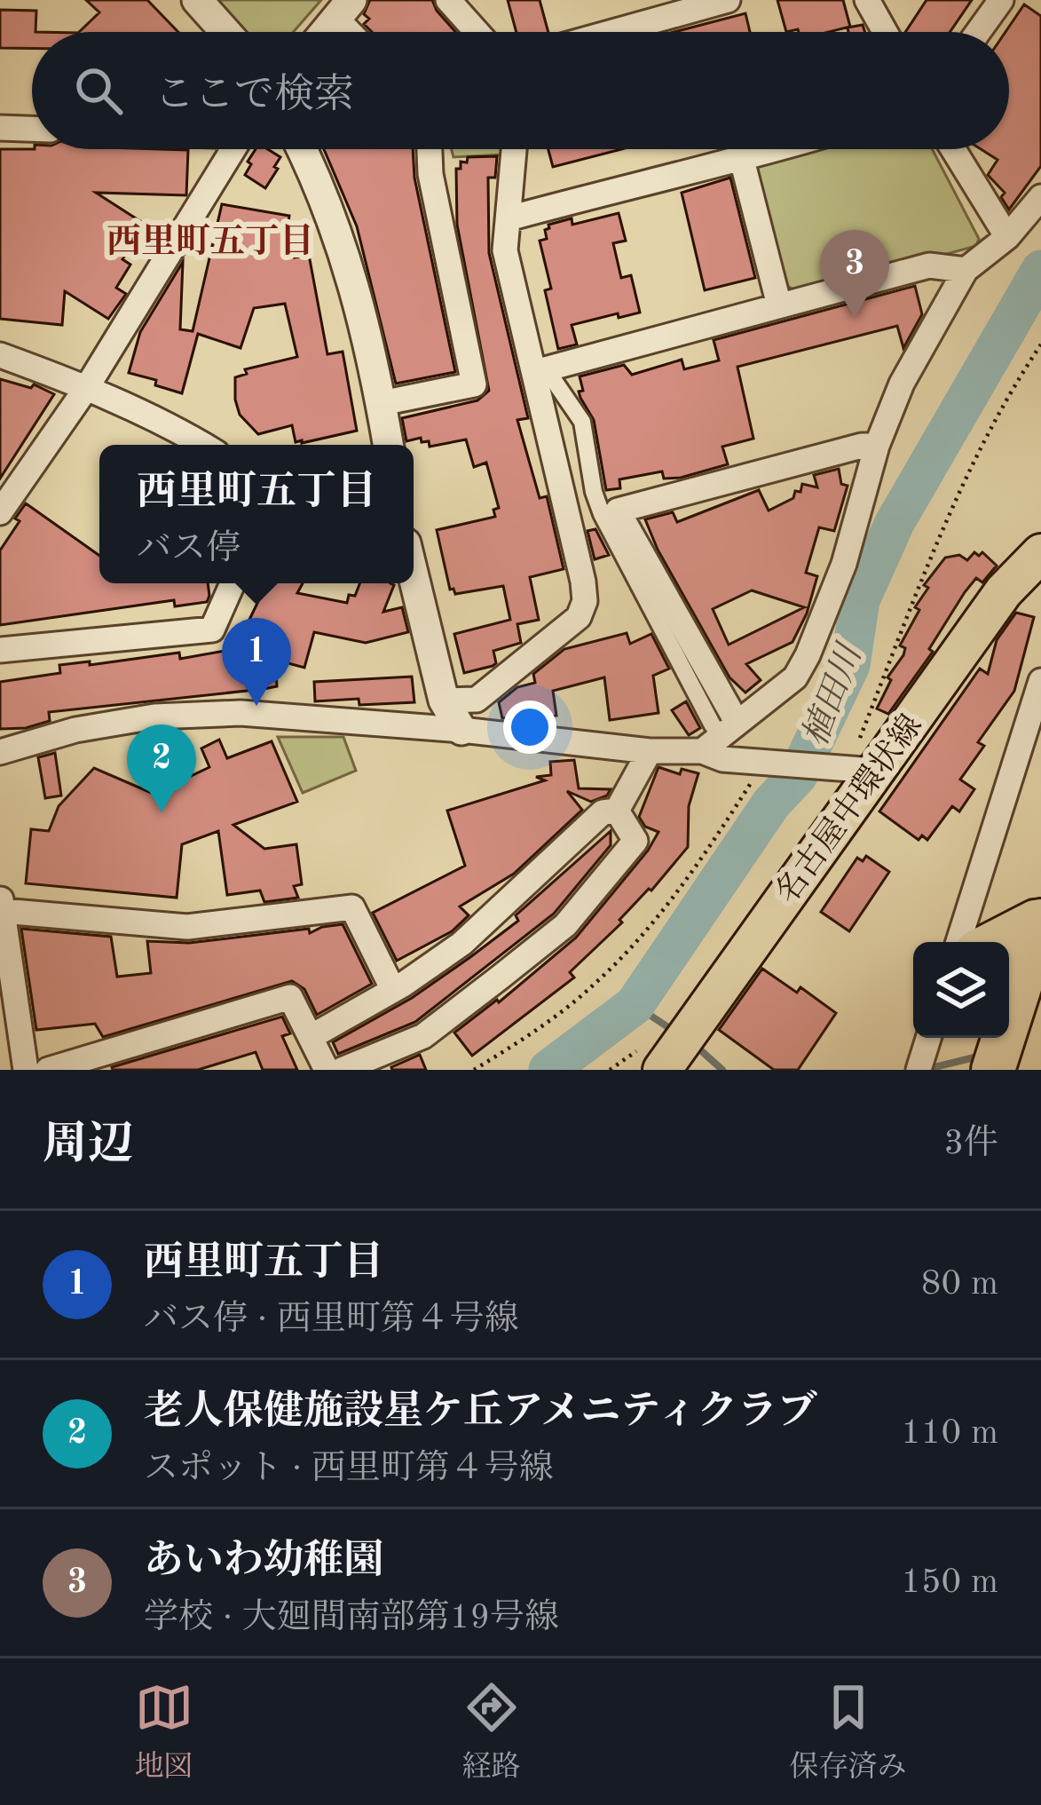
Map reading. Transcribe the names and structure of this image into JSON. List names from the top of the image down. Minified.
{"streets":{"main road":["名古屋中環状線"]},"districts":["西里町五丁目"],"water":["植田川"],"page":{"search":"ここで検索","pins":["3","1","2"],"popup":["西里町五丁目","バス停"],"heading":["周辺","3件"],"list":[{"mark":"1","name":"西里町五丁目","note":"バス停 · 西里町第４号線","value":"80 m"},{"mark":"2","name":"老人保健施設星ケ丘アメニティクラブ","note":"スポット · 西里町第４号線","value":"110 m"},{"mark":"3","name":"あいわ幼稚園","note":"学校 · 大廻間南部第19号線","value":"150 m"}],"nav":["地図","経路","保存済み"]}}
